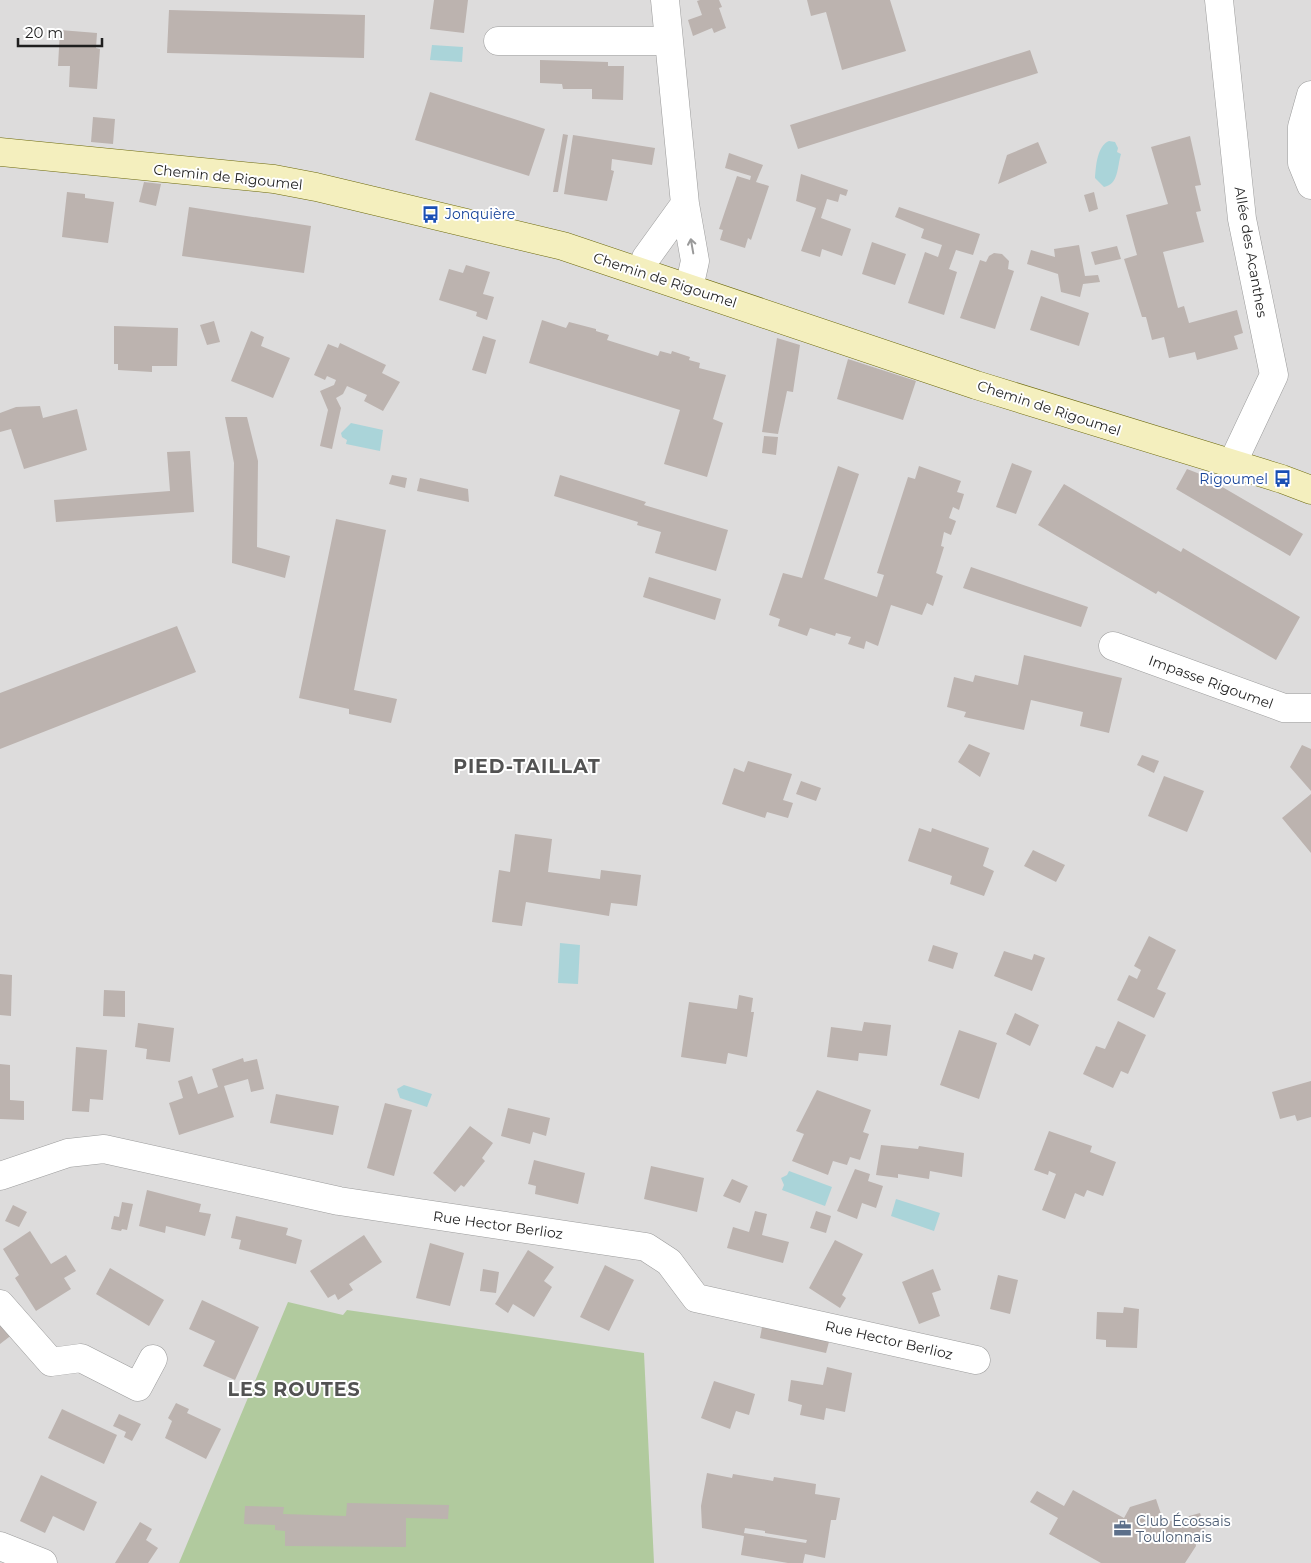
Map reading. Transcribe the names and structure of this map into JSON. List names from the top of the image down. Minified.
{"streets":{"main road":["Chemin de Rigoumel"],"street":["Allée des Acanthes","Impasse Rigoumel","Rue Hector Berlioz"]},"crossings":[["Chemin de Rigoumel","Allée des Acanthes"]],"districts":["PIED-TAILLAT","LES ROUTES"],"places":{"bus stop":["Jonquière","Rigoumel"],"office":["Club Écossais Toulonnais"]},"scale_bar":"20 m"}
